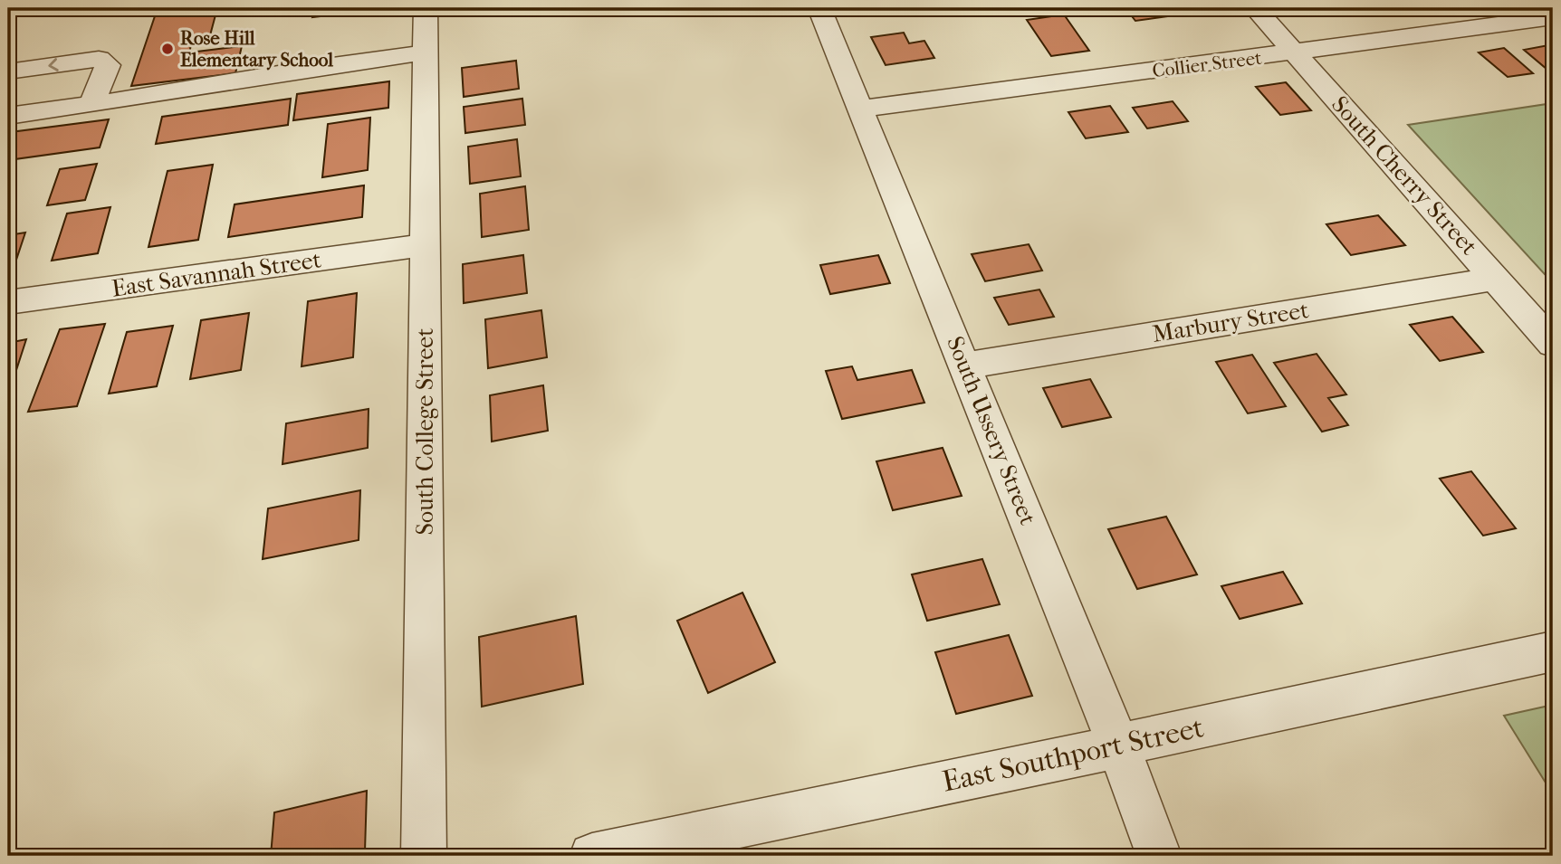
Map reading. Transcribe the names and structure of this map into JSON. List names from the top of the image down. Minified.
{"streets":{"street":["Collier Street","South Cherry Street","East Savannah Street","Marbury Street","South Ussery Street","South College Street","East Southport Street"]},"crossings":[["Collier Street","South Cherry Street"],["Collier Street","South Ussery Street"],["South Cherry Street","Marbury Street"],["East Savannah Street","South College Street"],["Marbury Street","South Ussery Street"],["South Ussery Street","East Southport Street"]],"places":["Rose Hill Elementary School"]}
